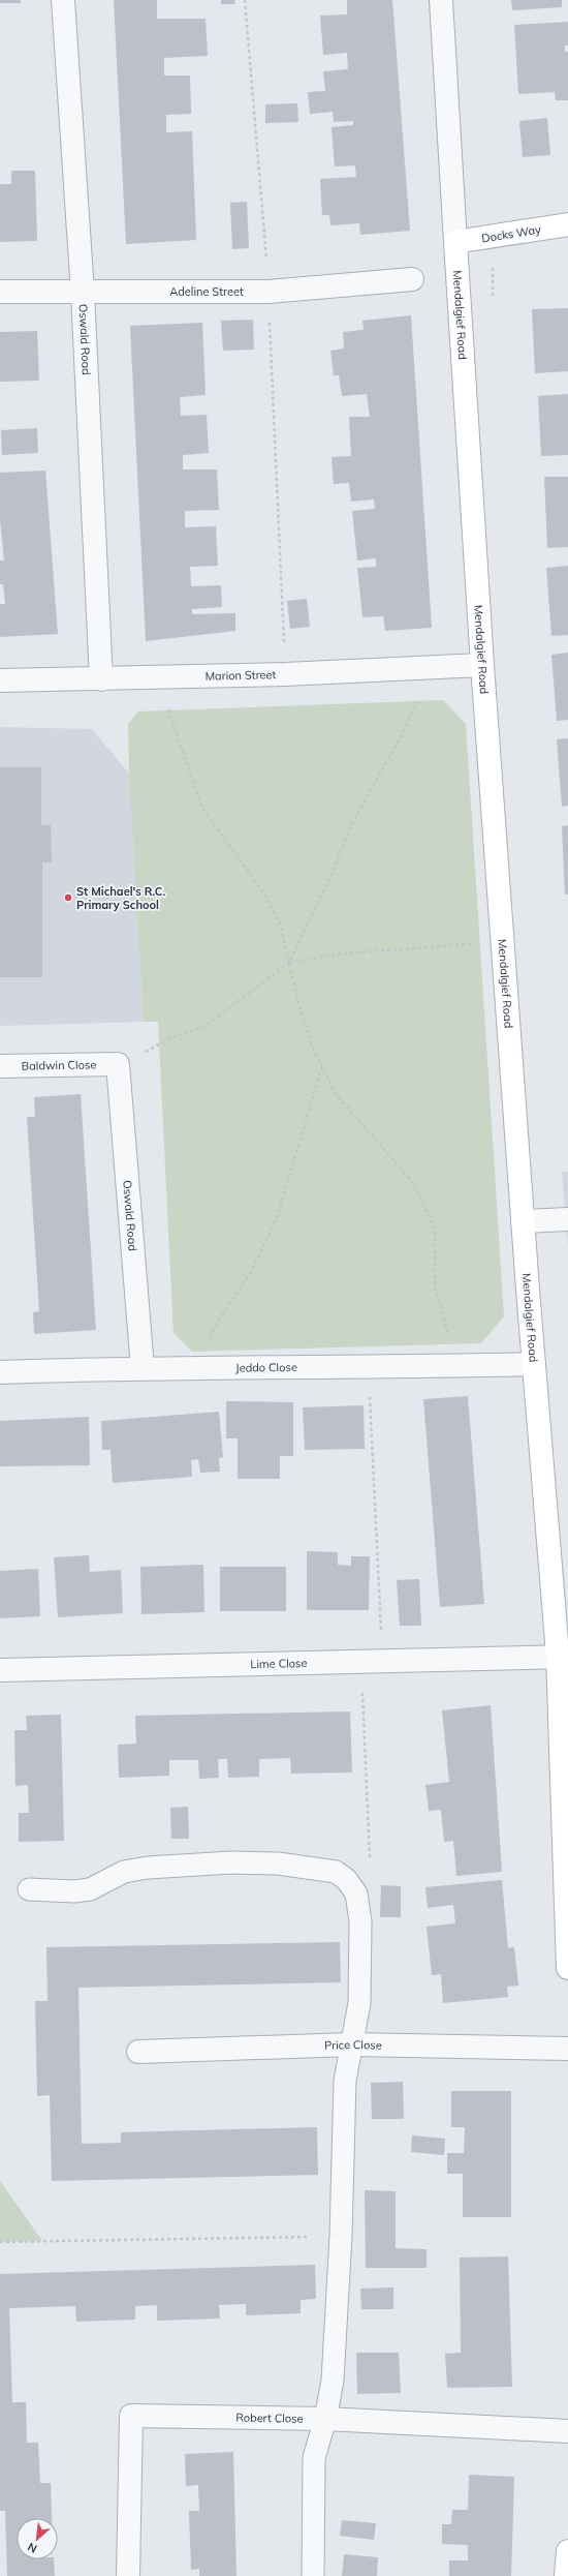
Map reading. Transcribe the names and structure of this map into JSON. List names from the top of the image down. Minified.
{"streets":{"street":["Docks Way","Adeline Street","Mendalgief Road","Oswald Road","Marion Street","Baldwin Close","Jeddo Close","Lime Close","Price Close","Robert Close"]},"crossings":[["Docks Way","Mendalgief Road"],["Adeline Street","Oswald Road"],["Mendalgief Road","Marion Street"],["Mendalgief Road","Jeddo Close"],["Mendalgief Road","Lime Close"],["Oswald Road","Marion Street"],["Oswald Road","Baldwin Close"],["Oswald Road","Jeddo Close"]],"places":["St Michael's R.C. Primary School"],"north":"bottom left"}
